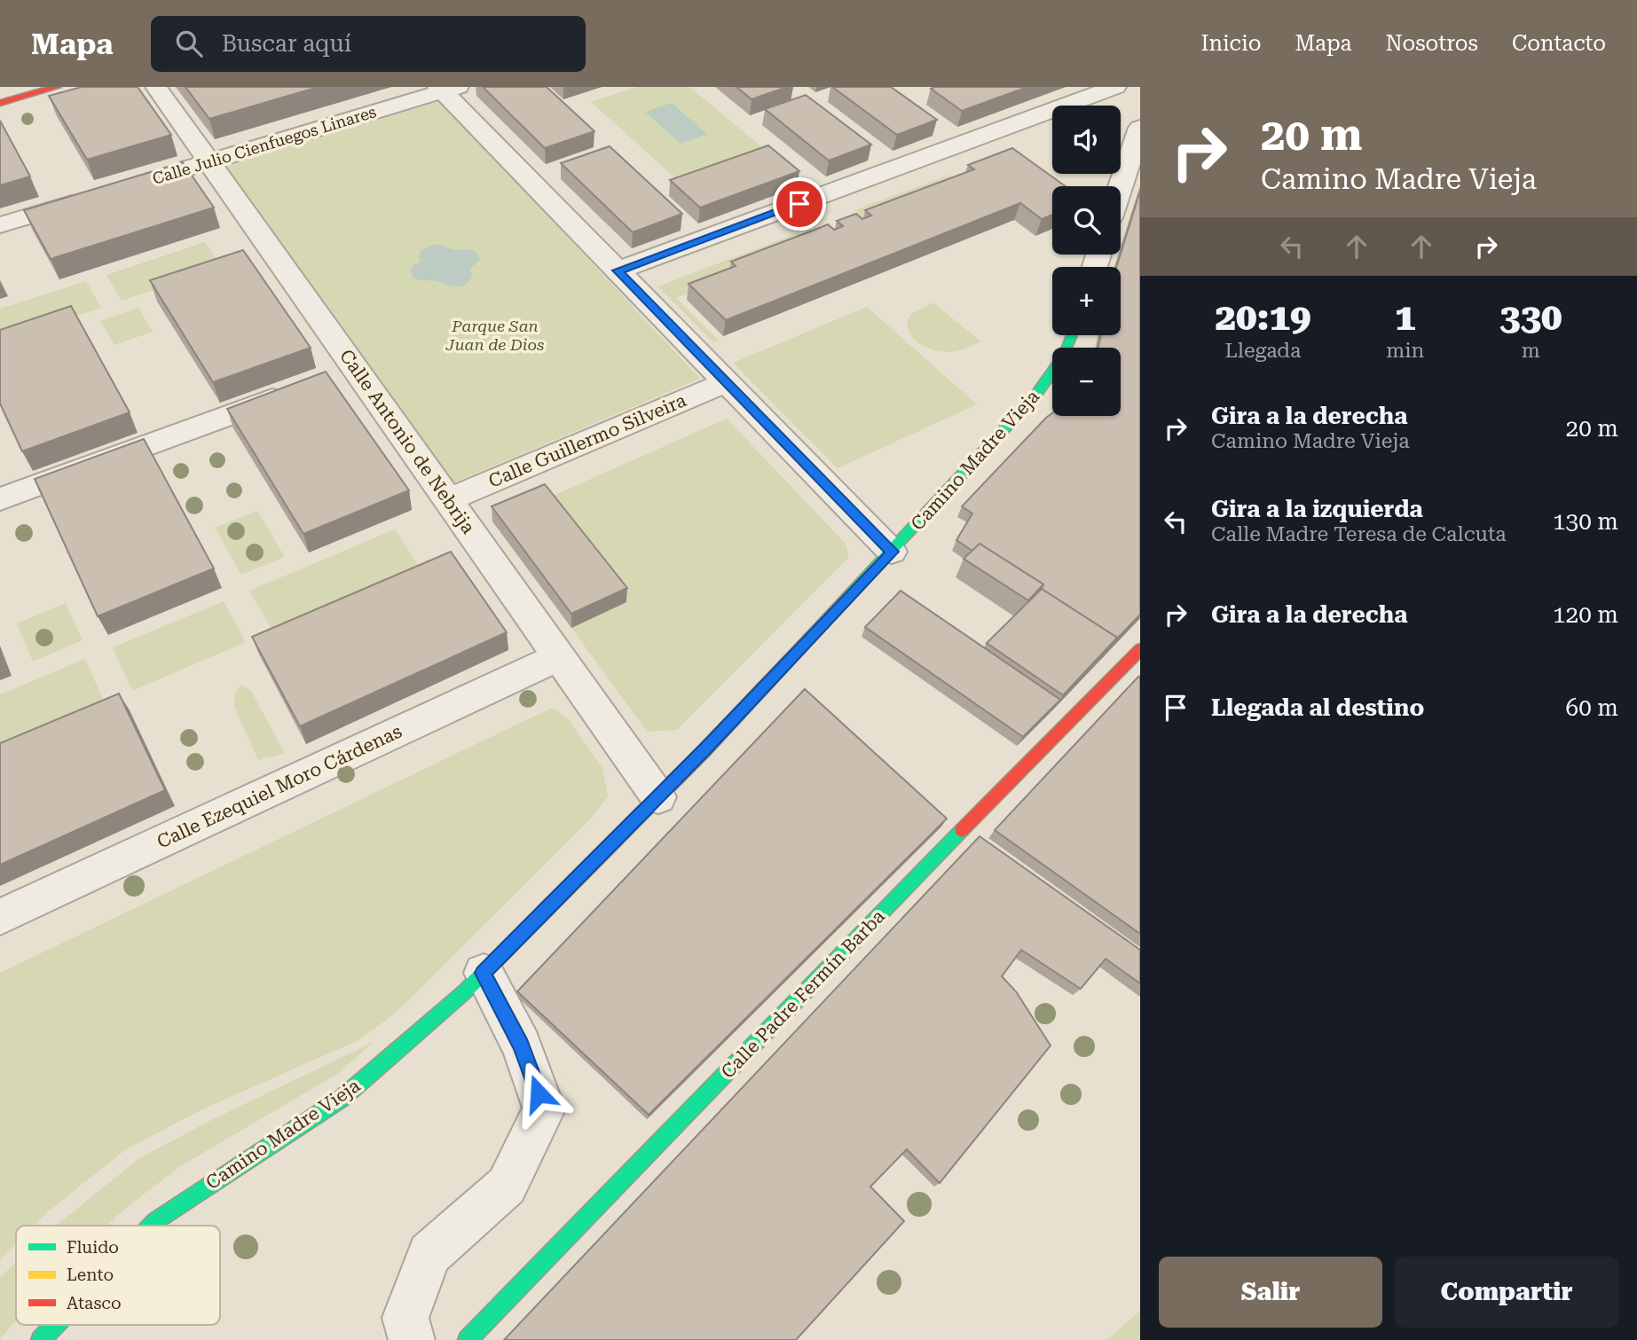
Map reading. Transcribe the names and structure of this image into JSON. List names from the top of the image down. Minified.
{"streets":{"main road":["Camino Madre Vieja","Calle Padre Fermín Barba"],"street":["Calle Julio Cienfuegos Linares","Calle Guillermo Silveira","Calle Antonio de Nebrija","Calle Ezequiel Moro Cárdenas"]},"crossings":[["Calle Julio Cienfuegos Linares","Calle Antonio de Nebrija"],["Calle Guillermo Silveira","Calle Antonio de Nebrija"],["Calle Antonio de Nebrija","Camino Madre Vieja"],["Calle Antonio de Nebrija","Calle Ezequiel Moro Cárdenas"]],"parks":["Parque San Juan de Dios"],"legend":["Fluido","Lento","Atasco"],"page":{"header":"Mapa","search":"Buscar aquí","nav":["Inicio","Mapa","Nosotros","Contacto"],"turn":["20 m","Camino Madre Vieja"],"map_buttons":["+","−"],"eta":["20:19","Llegada","1","min","330","m"],"list":[{"name":"Gira a la derecha","note":"Camino Madre Vieja","value":"20 m"},{"name":"Gira a la izquierda","note":"Calle Madre Teresa de Calcuta","value":"130 m"},{"name":"Gira a la derecha","value":"120 m"},{"name":"Llegada al destino","value":"60 m"}],"buttons":["Salir","Compartir"]}}
